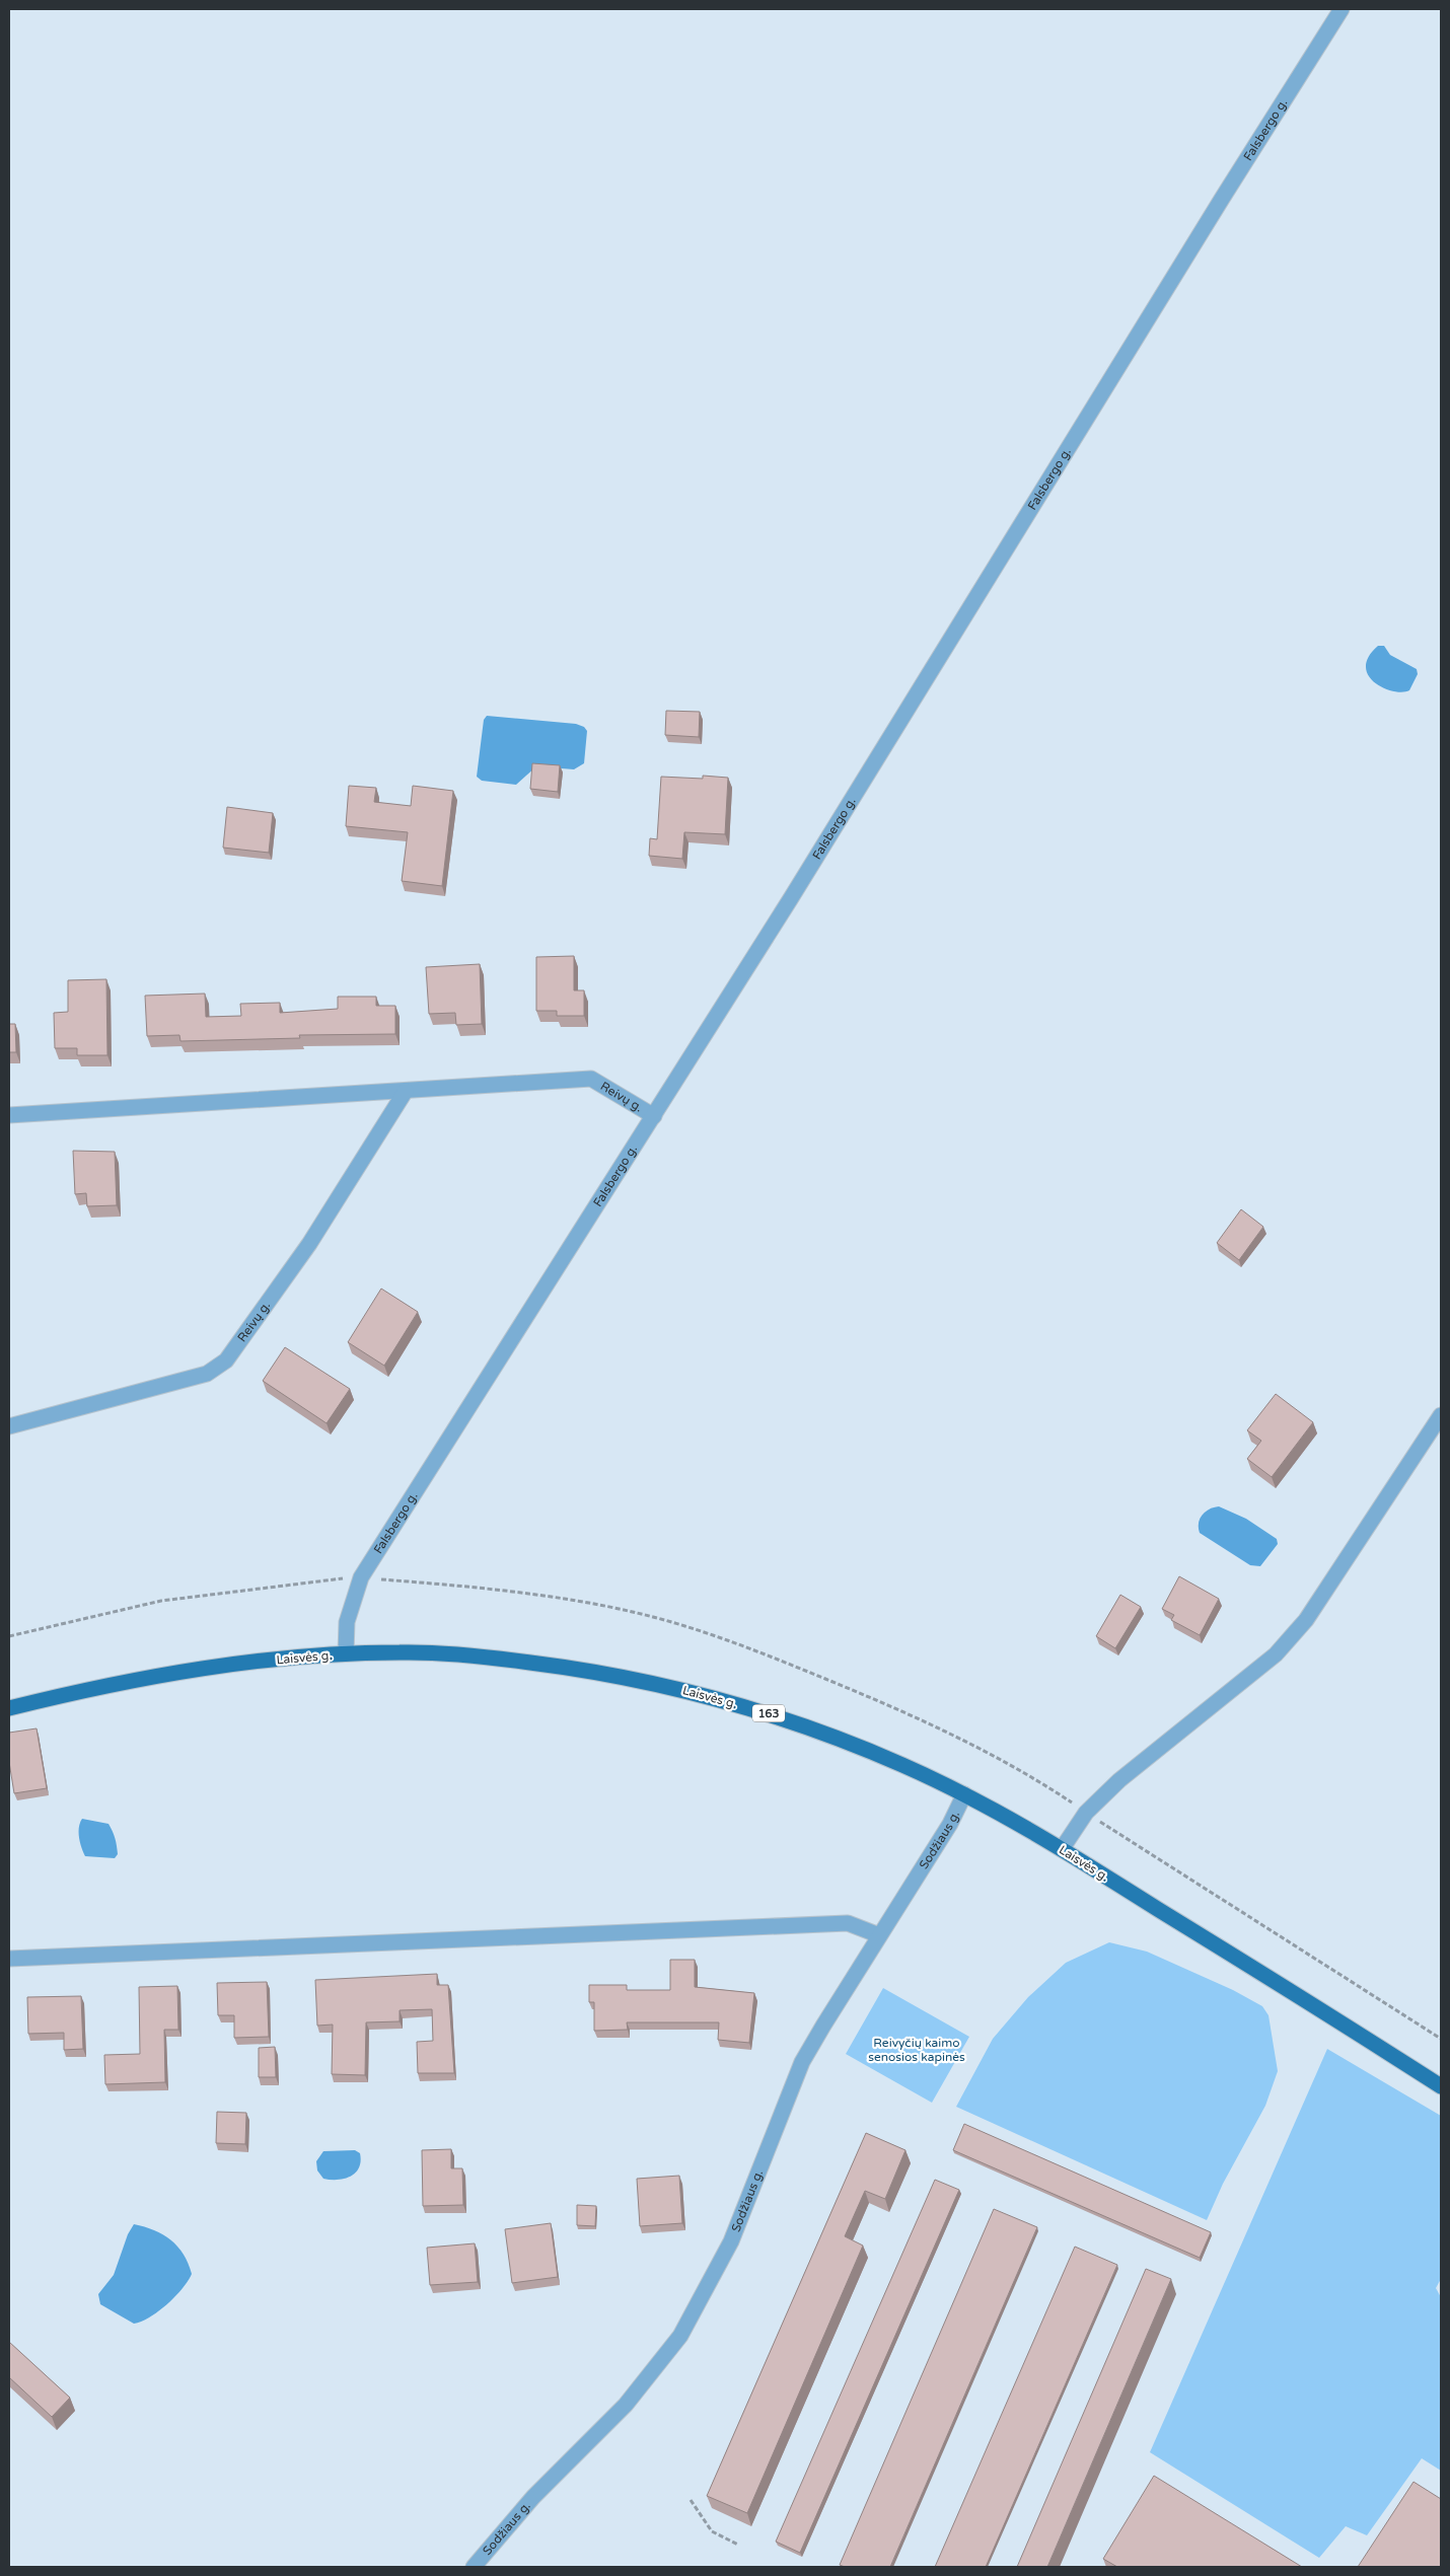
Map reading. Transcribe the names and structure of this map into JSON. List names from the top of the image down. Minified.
{"streets":{"main road":["Laisvės g.","163"],"street":["Falsbergo g.","Reivų g.","Sodžiaus g."]},"crossings":[["Falsbergo g.","Reivų g."],["Falsbergo g.","Laisvės g."],["Laisvės g.","Sodžiaus g."]],"parks":["Reivyčių kaimo senosios kapinės"]}
